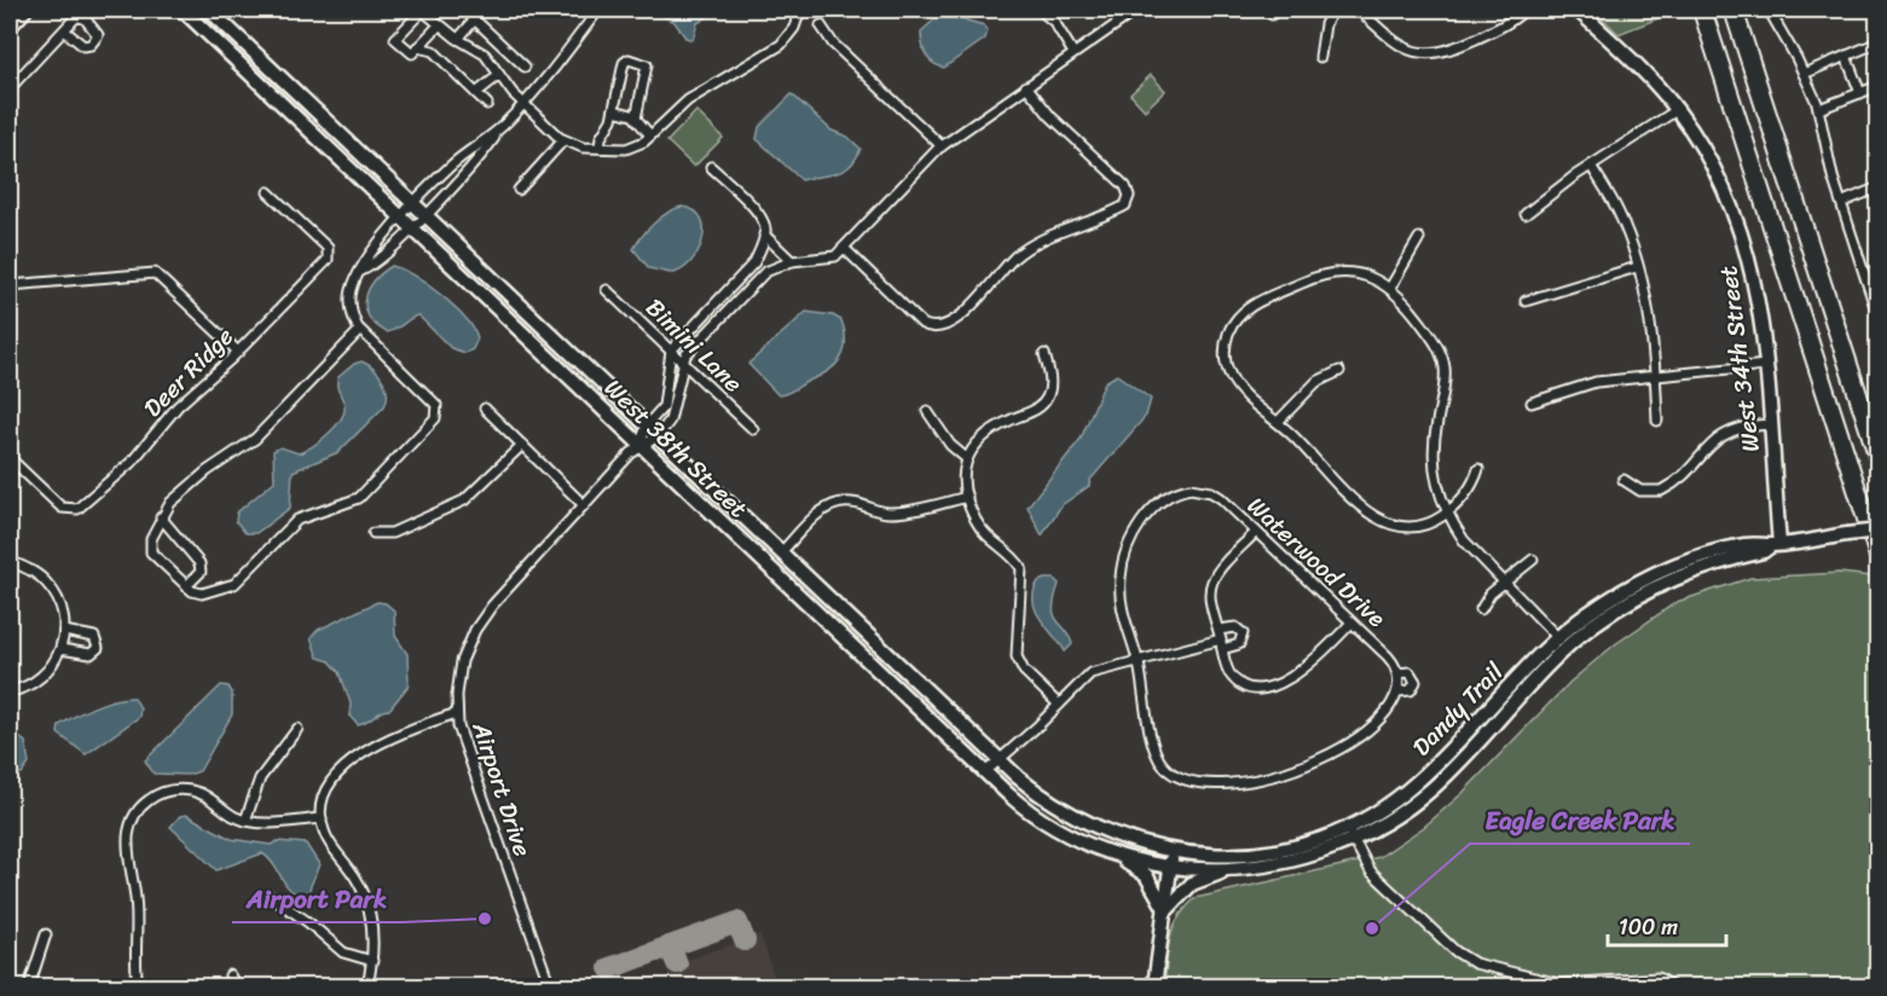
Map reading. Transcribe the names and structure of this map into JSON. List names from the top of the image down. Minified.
{"streets":{"main road":["West 34th Street","West 38th Street","Dandy Trail"],"street":["Bimini Lane","Deer Ridge","Waterwood Drive","Airport Drive"]},"crossings":[["West 34th Street","Dandy Trail"],["West 38th Street","Dandy Trail"],["West 38th Street","Airport Drive"]],"places":["Airport Park","Eagle Creek Park"],"scale_bar":"100 m"}
